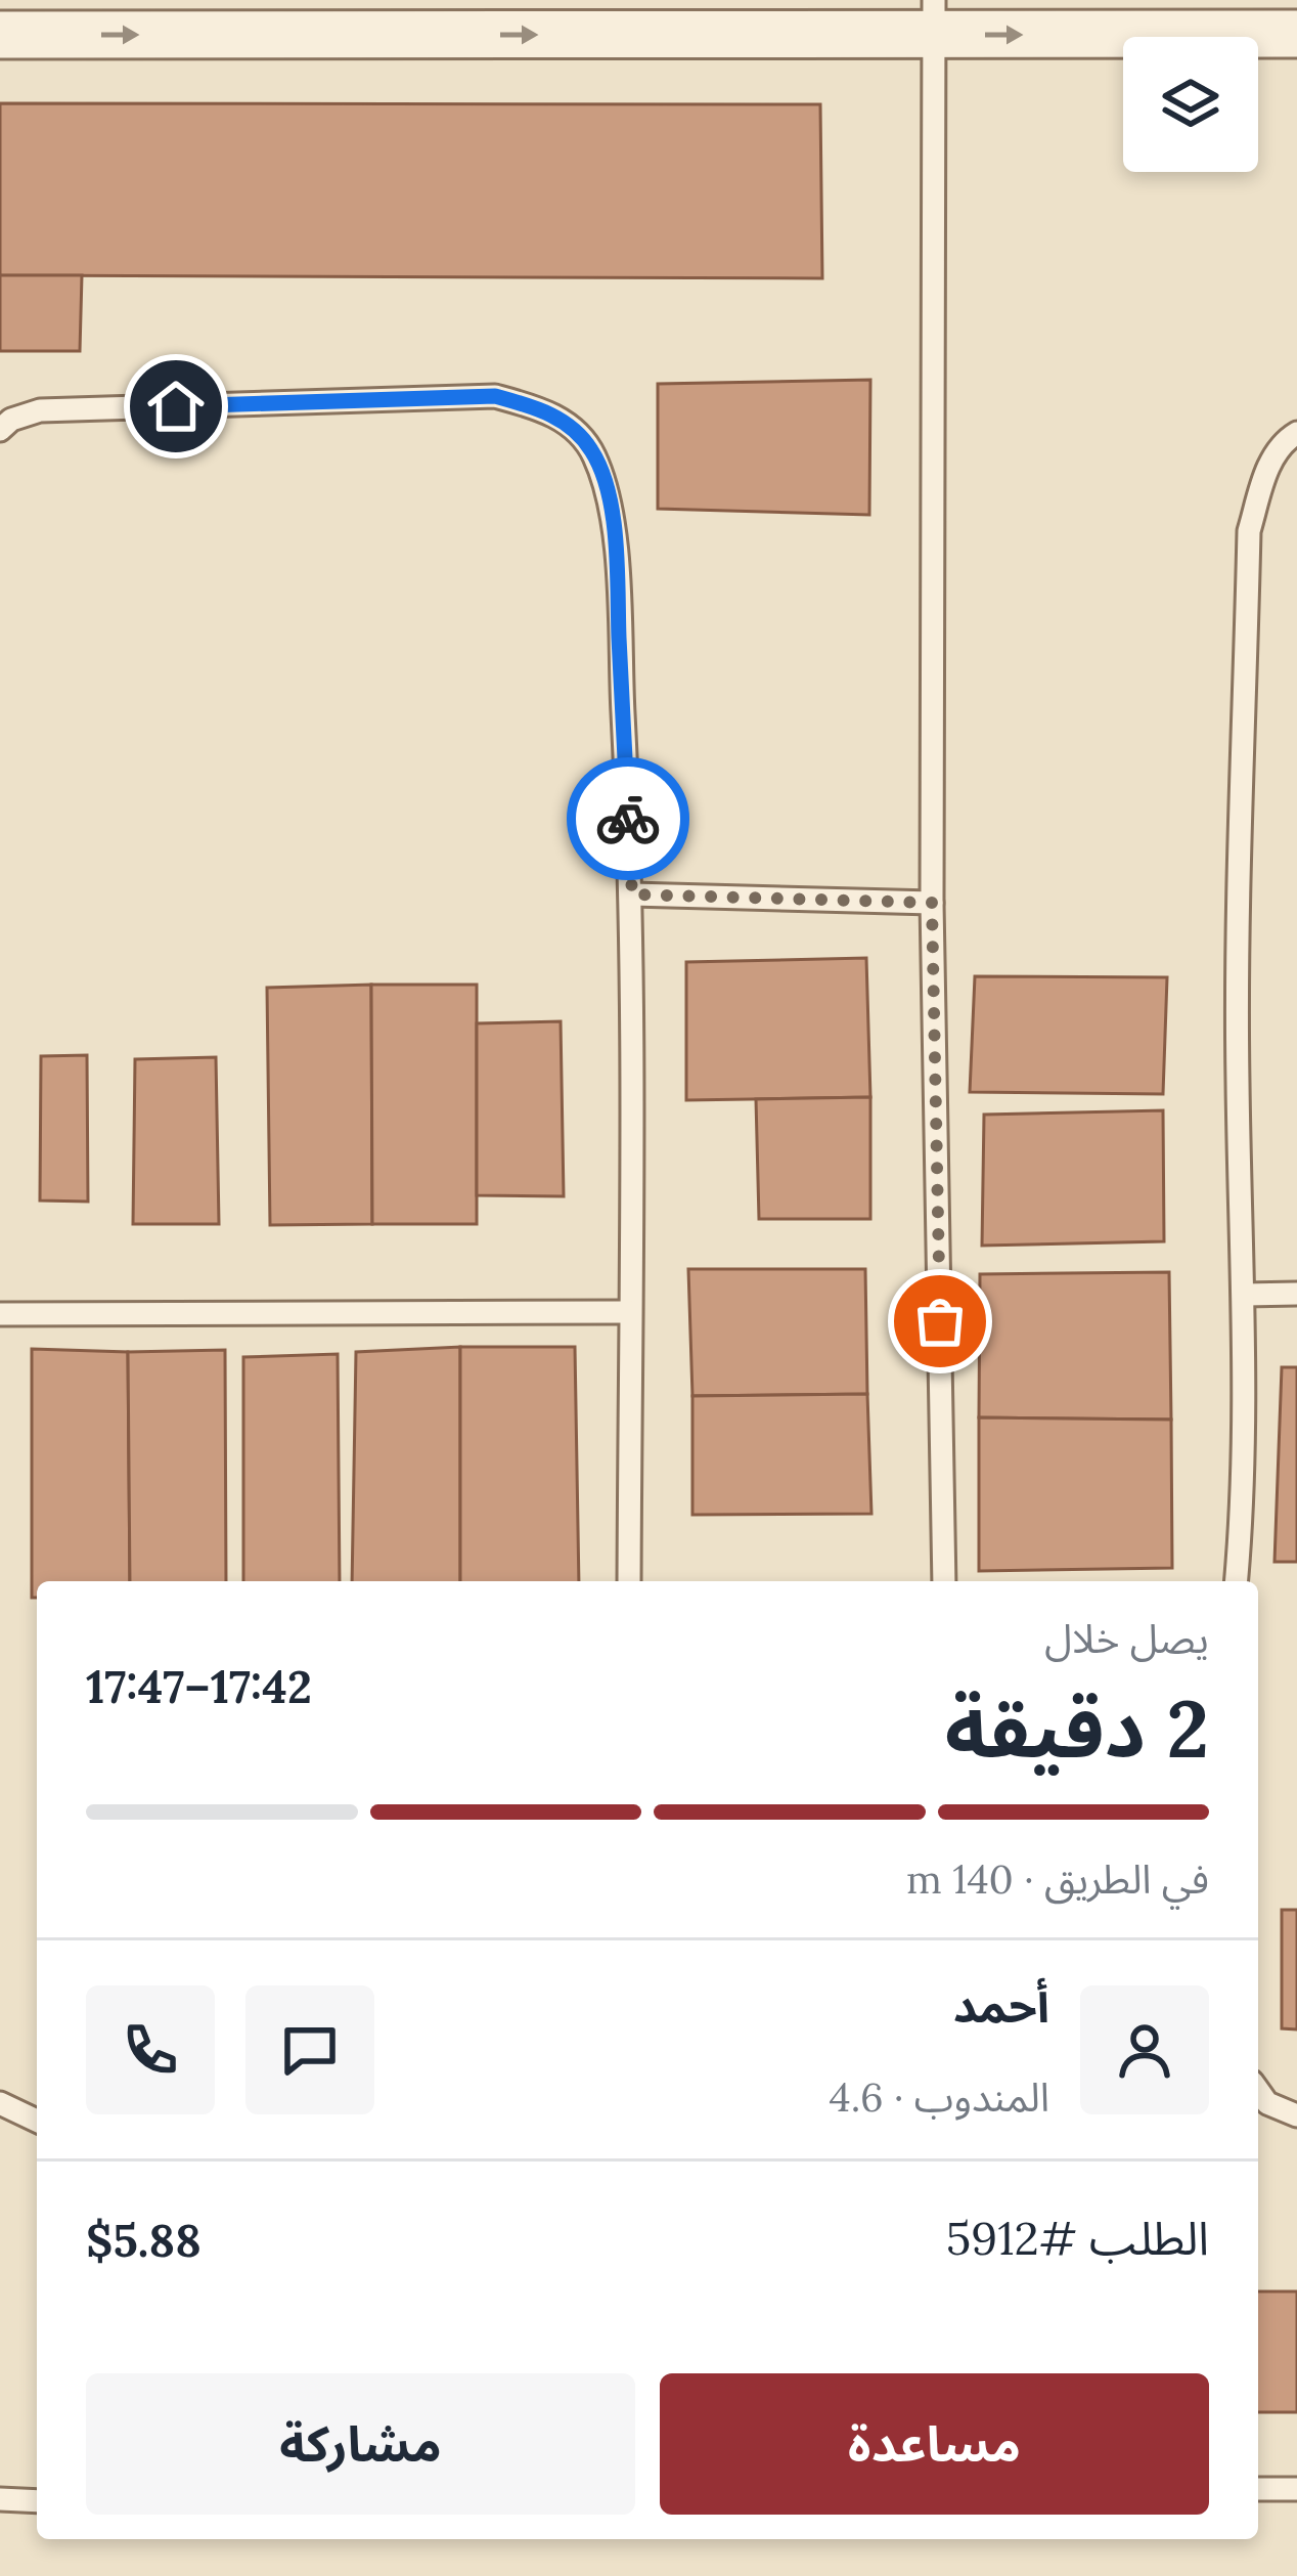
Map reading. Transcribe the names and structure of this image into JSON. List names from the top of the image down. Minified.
{"page":{"heading":["2 دقيقة","يصل خلال","17:42–17:47"],"panel":["أحمد","المندوب · 4.6","الطلب #5912","$5.88"],"bar":"في الطريق · 140 m","buttons":["مساعدة","مشاركة"]}}
